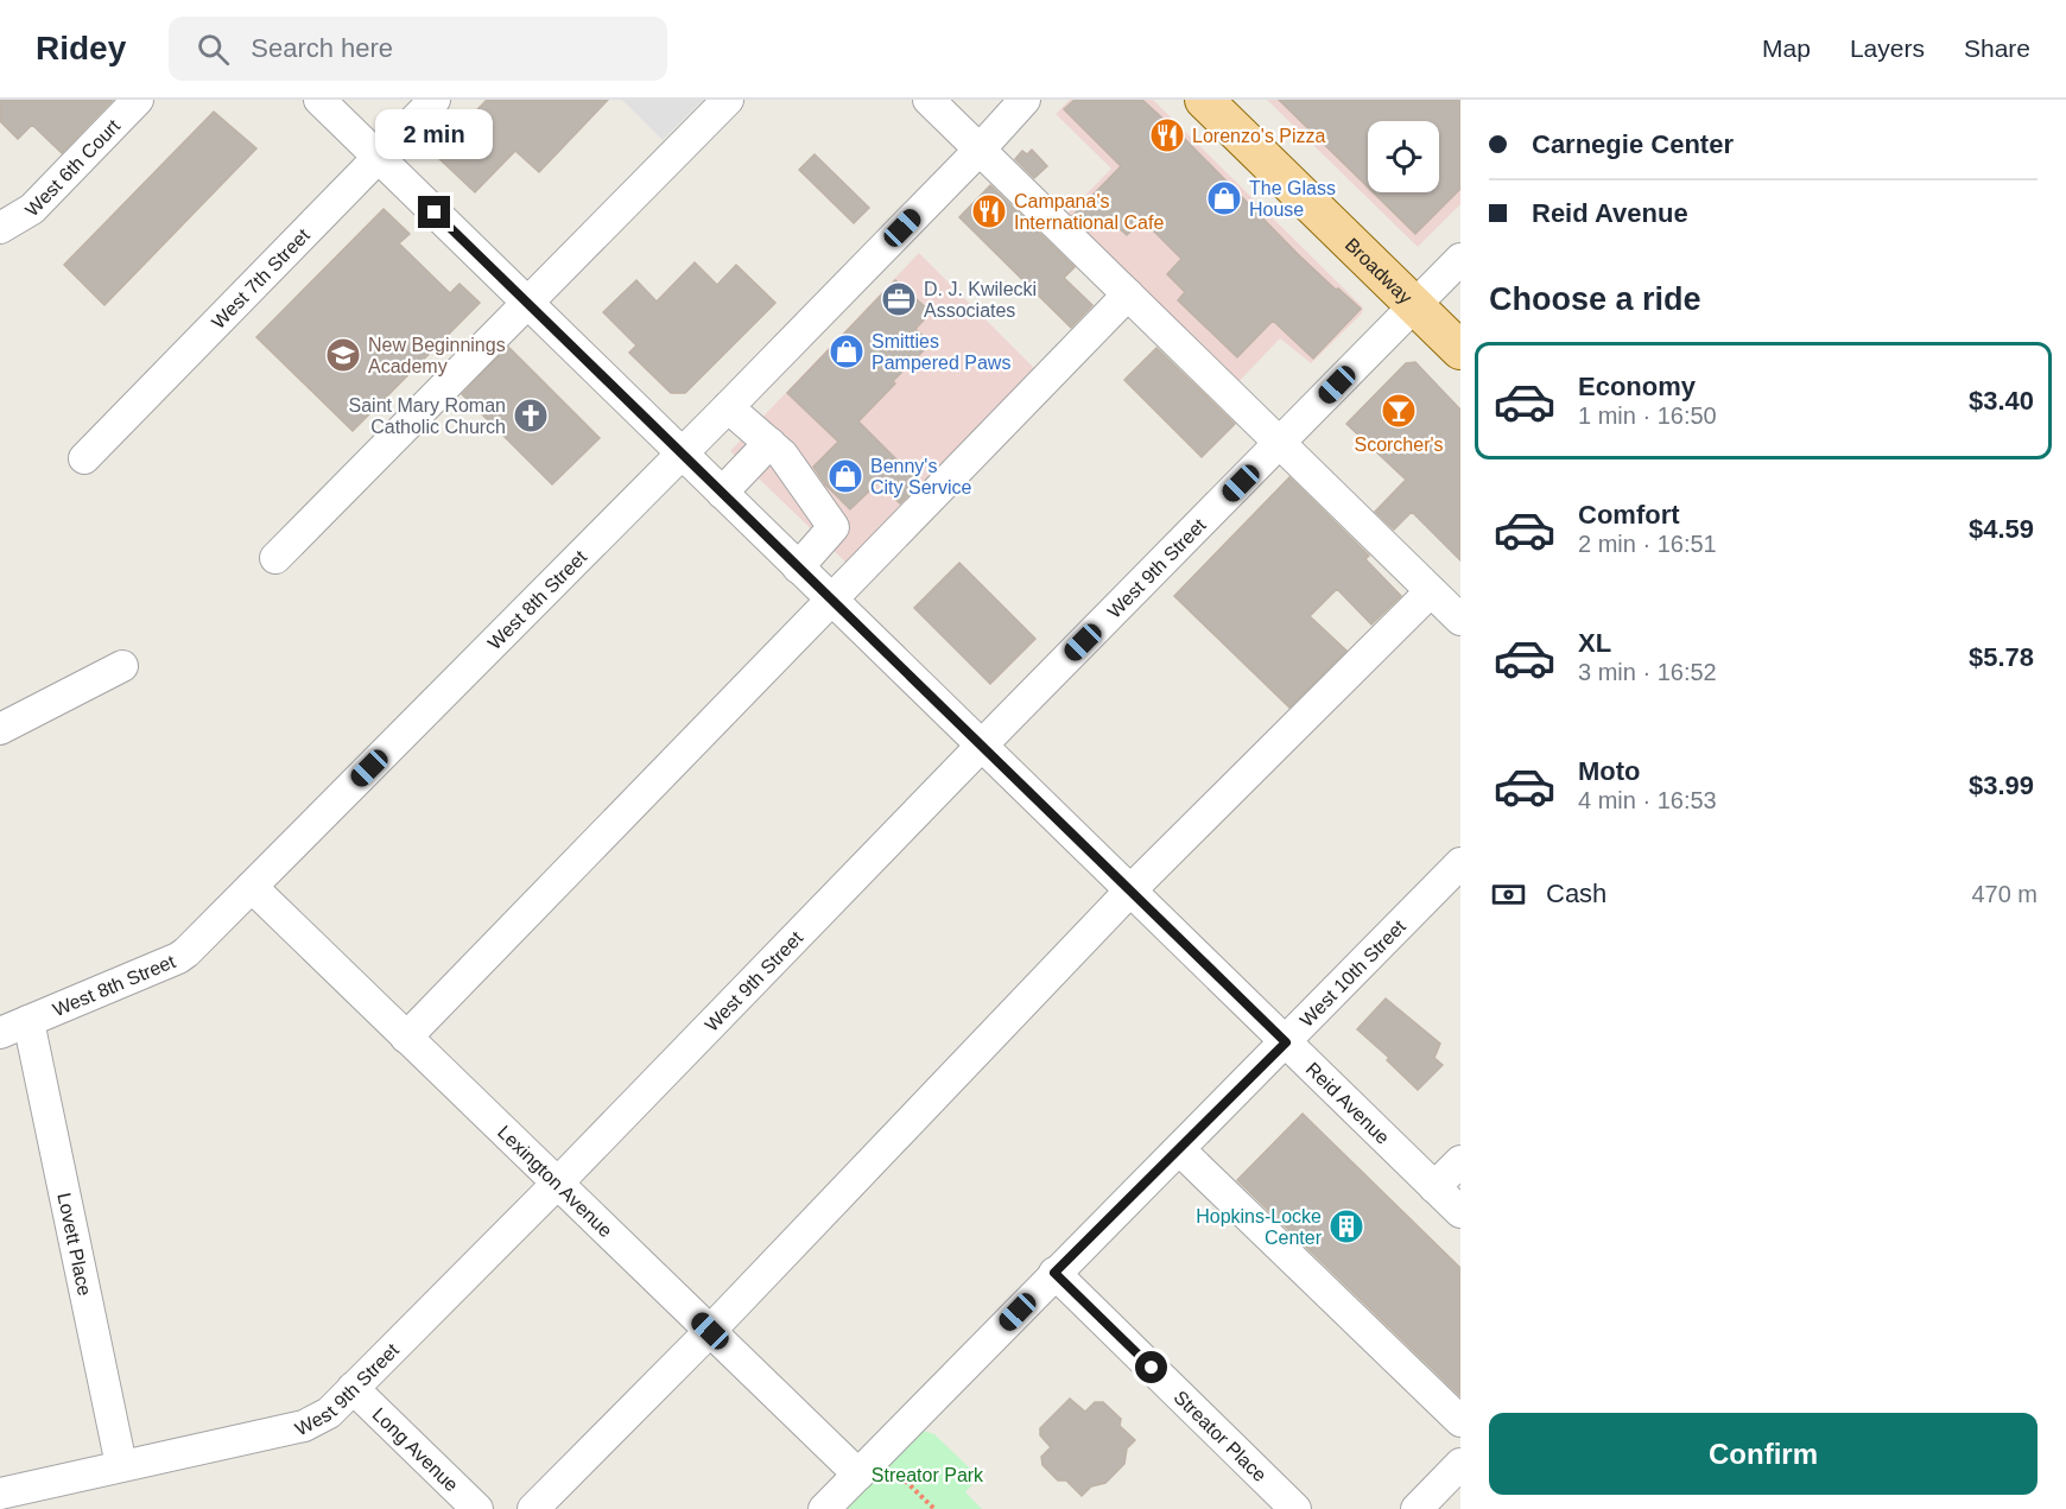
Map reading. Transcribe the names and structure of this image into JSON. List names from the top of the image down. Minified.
{"streets":{"main road":["Broadway"],"street":["West 6th Court","West 7th Street","West 9th Street","West 8th Street","West 10th Street","Reid Avenue","Lexington Avenue","Lovett Place","Streator Place","Long Avenue"]},"crossings":[["Broadway","West 9th Street"],["West 7th Street","Reid Avenue"],["West 9th Street","Reid Avenue"],["West 9th Street","Lexington Avenue"],["West 9th Street","Lovett Place"],["West 9th Street","Long Avenue"],["West 8th Street","Reid Avenue"],["West 8th Street","Lexington Avenue"],["West 8th Street","Lovett Place"],["West 10th Street","Reid Avenue"],["West 10th Street","Lexington Avenue"],["West 10th Street","Streator Place"]],"parks":["Streator Park"],"places":{"restaurant":["Lorenzo's Pizza","Campana's International Cafe"],"shop":["The Glass House","Smitties Pampered Paws","Benny's City Service"],"office":["D. J. Kwilecki Associates"],"school or university":["New Beginnings Academy"],"bar":["Scorcher's"],"church":["Saint Mary Roman Catholic Church"],"building":["Hopkins-Locke Center"]},"page":{"header":"Ridey","search":"Search here","nav":["Map","Layers","Share"],"banner":["Carnegie Center","Reid Avenue"],"bubble":"2 min","heading":"Choose a ride","list":[{"name":"Economy","note":"1 min · 16:50","value":"$3.40"},{"name":"Comfort","note":"2 min · 16:51","value":"$4.59"},{"name":"XL","note":"3 min · 16:52","value":"$5.78"},{"name":"Moto","note":"4 min · 16:53","value":"$3.99"}],"pay":["Cash","470 m"],"buttons":"Confirm"}}
